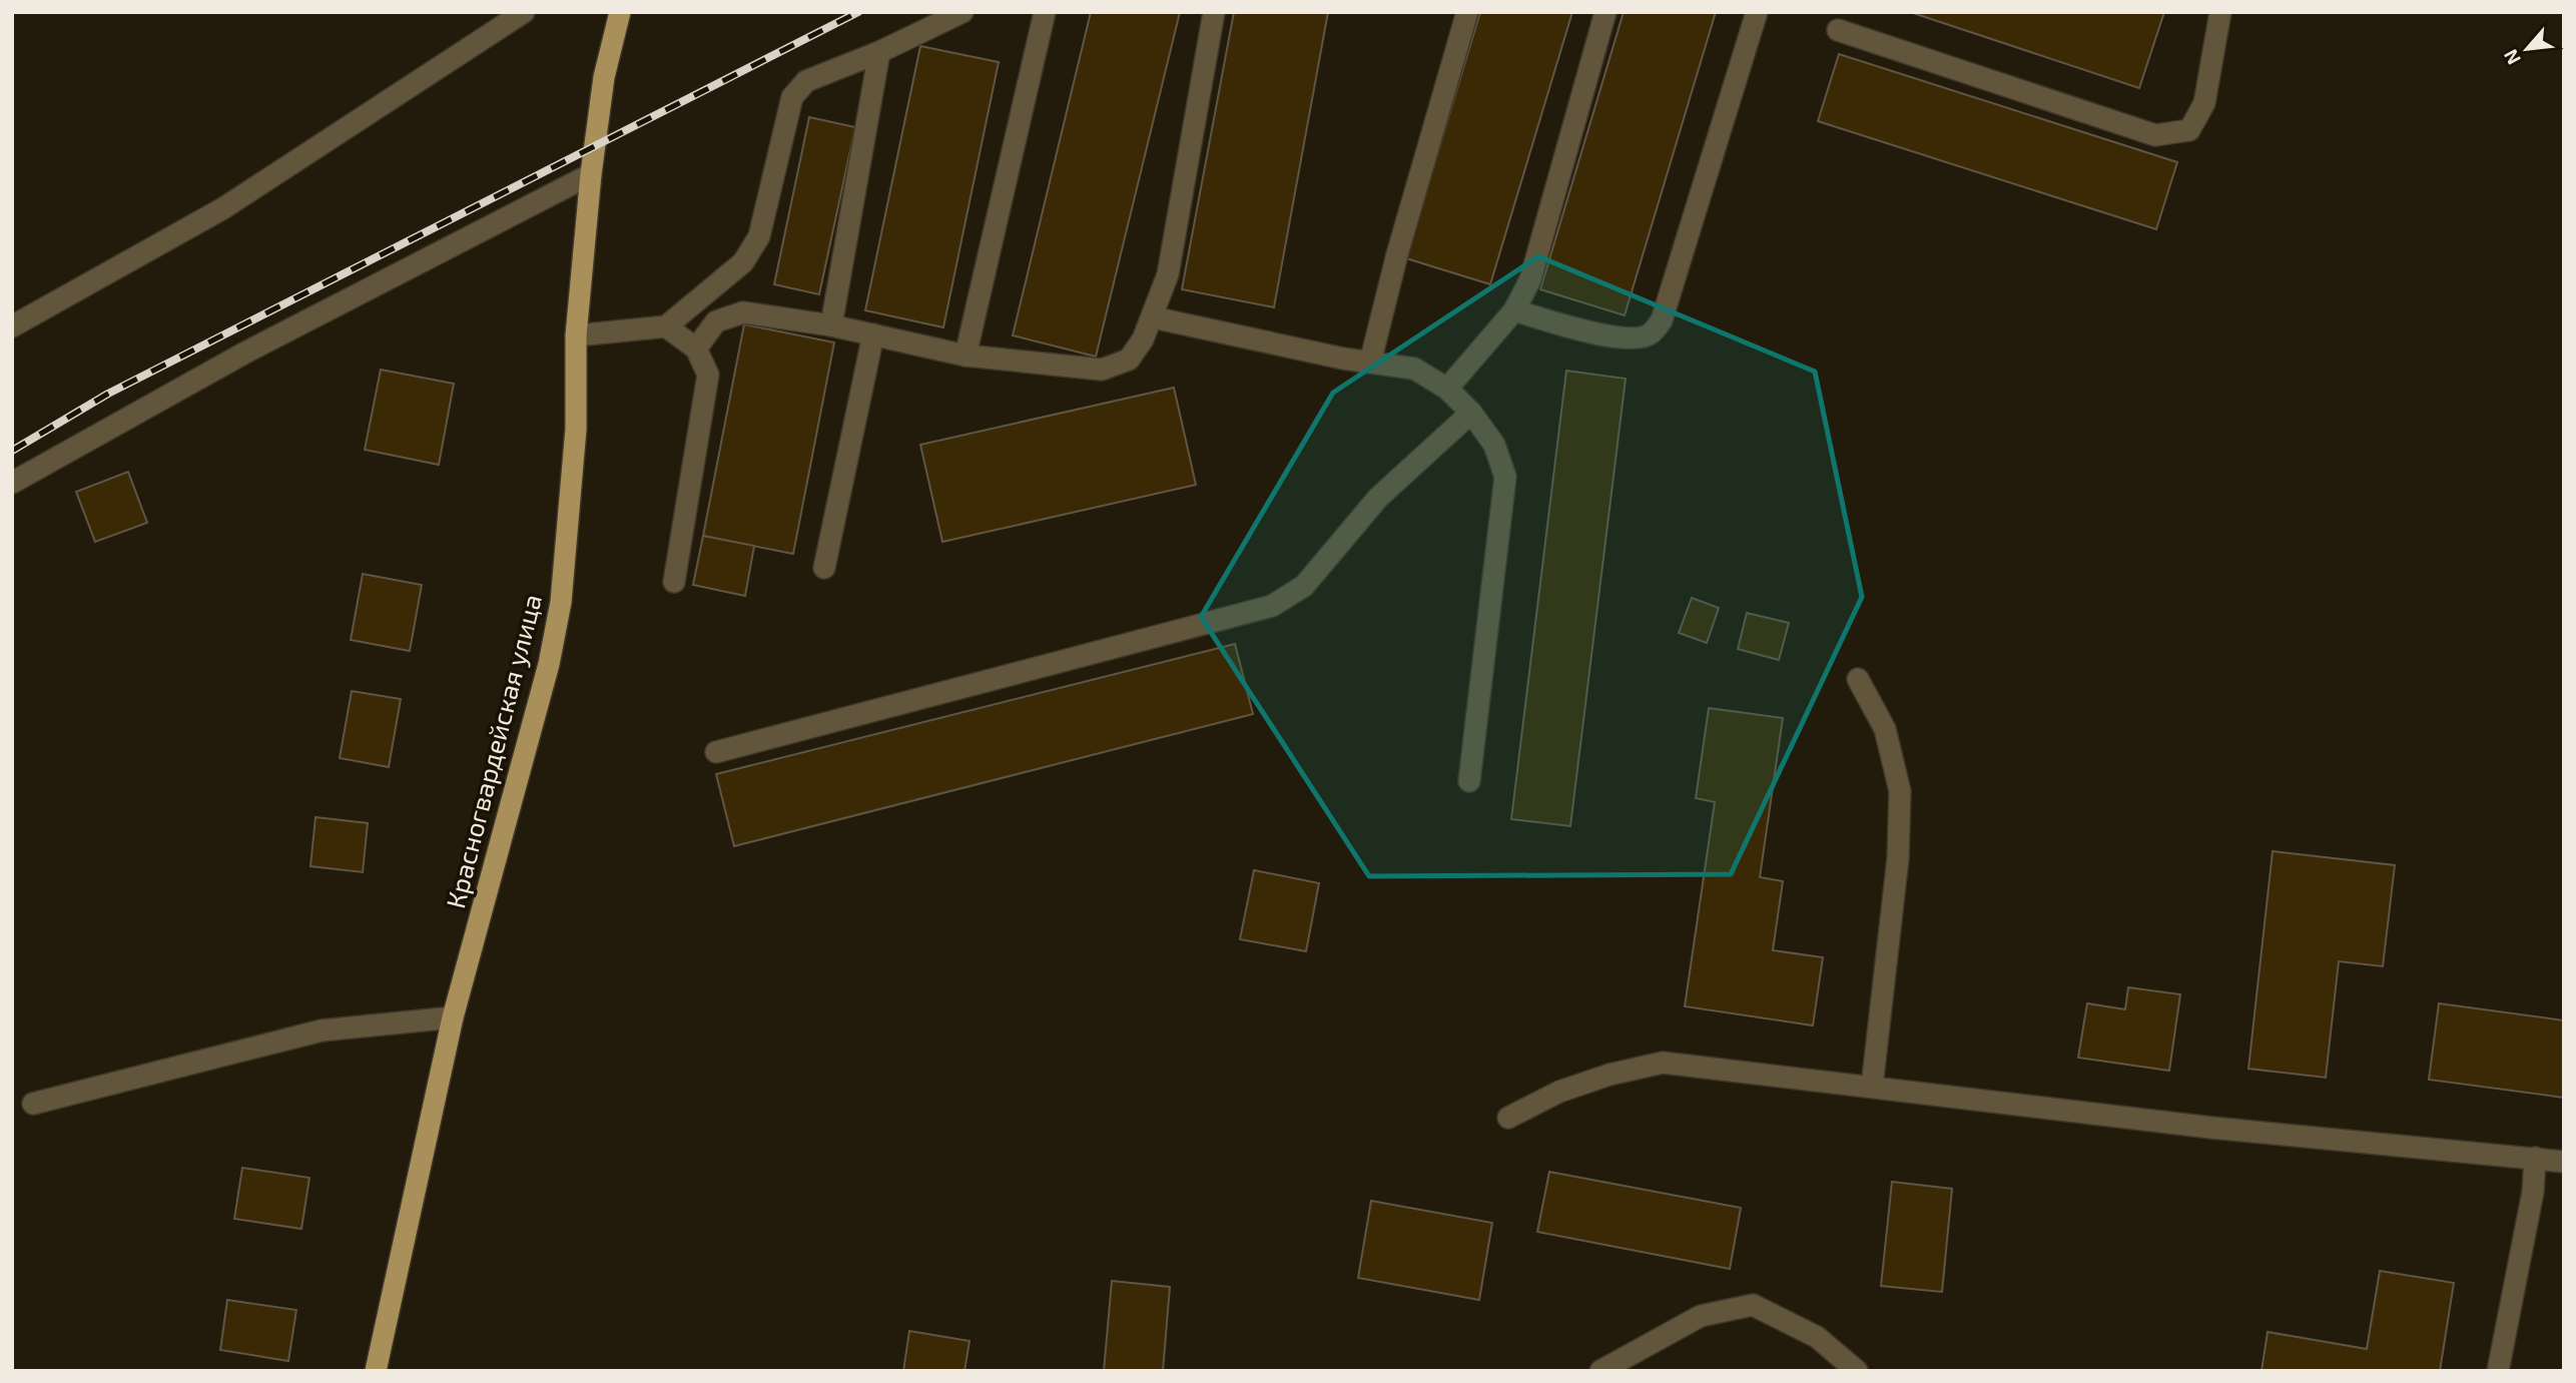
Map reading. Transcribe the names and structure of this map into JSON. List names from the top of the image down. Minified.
{"streets":{"main road":["Красногвардейская улица"]},"north":"bottom left"}
